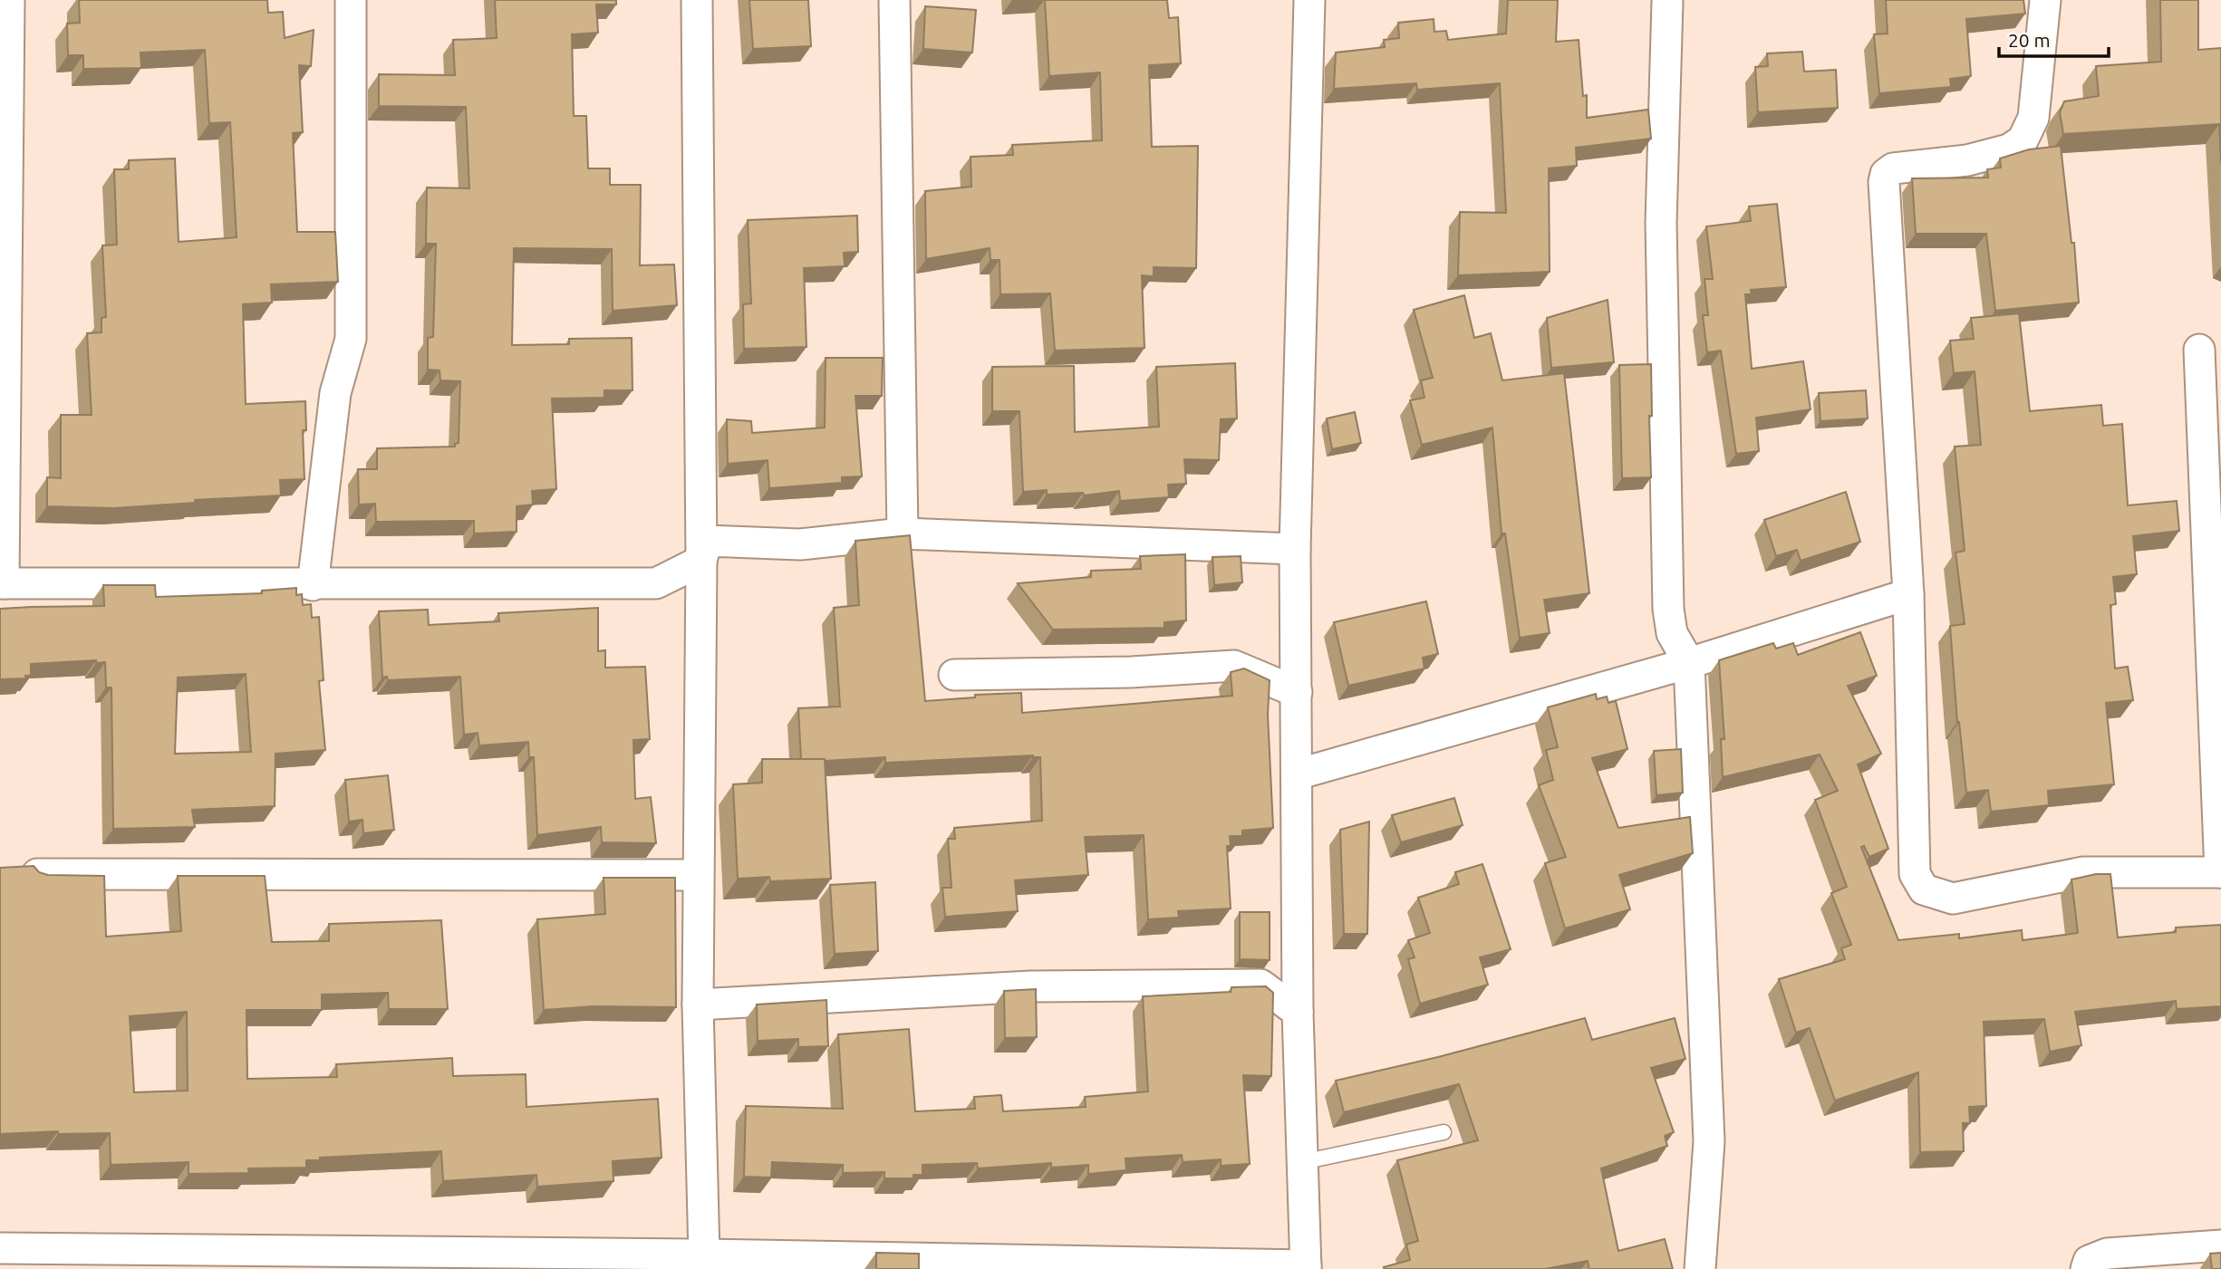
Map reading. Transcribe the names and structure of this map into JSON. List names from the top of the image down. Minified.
{"scale_bar":"20 m"}
